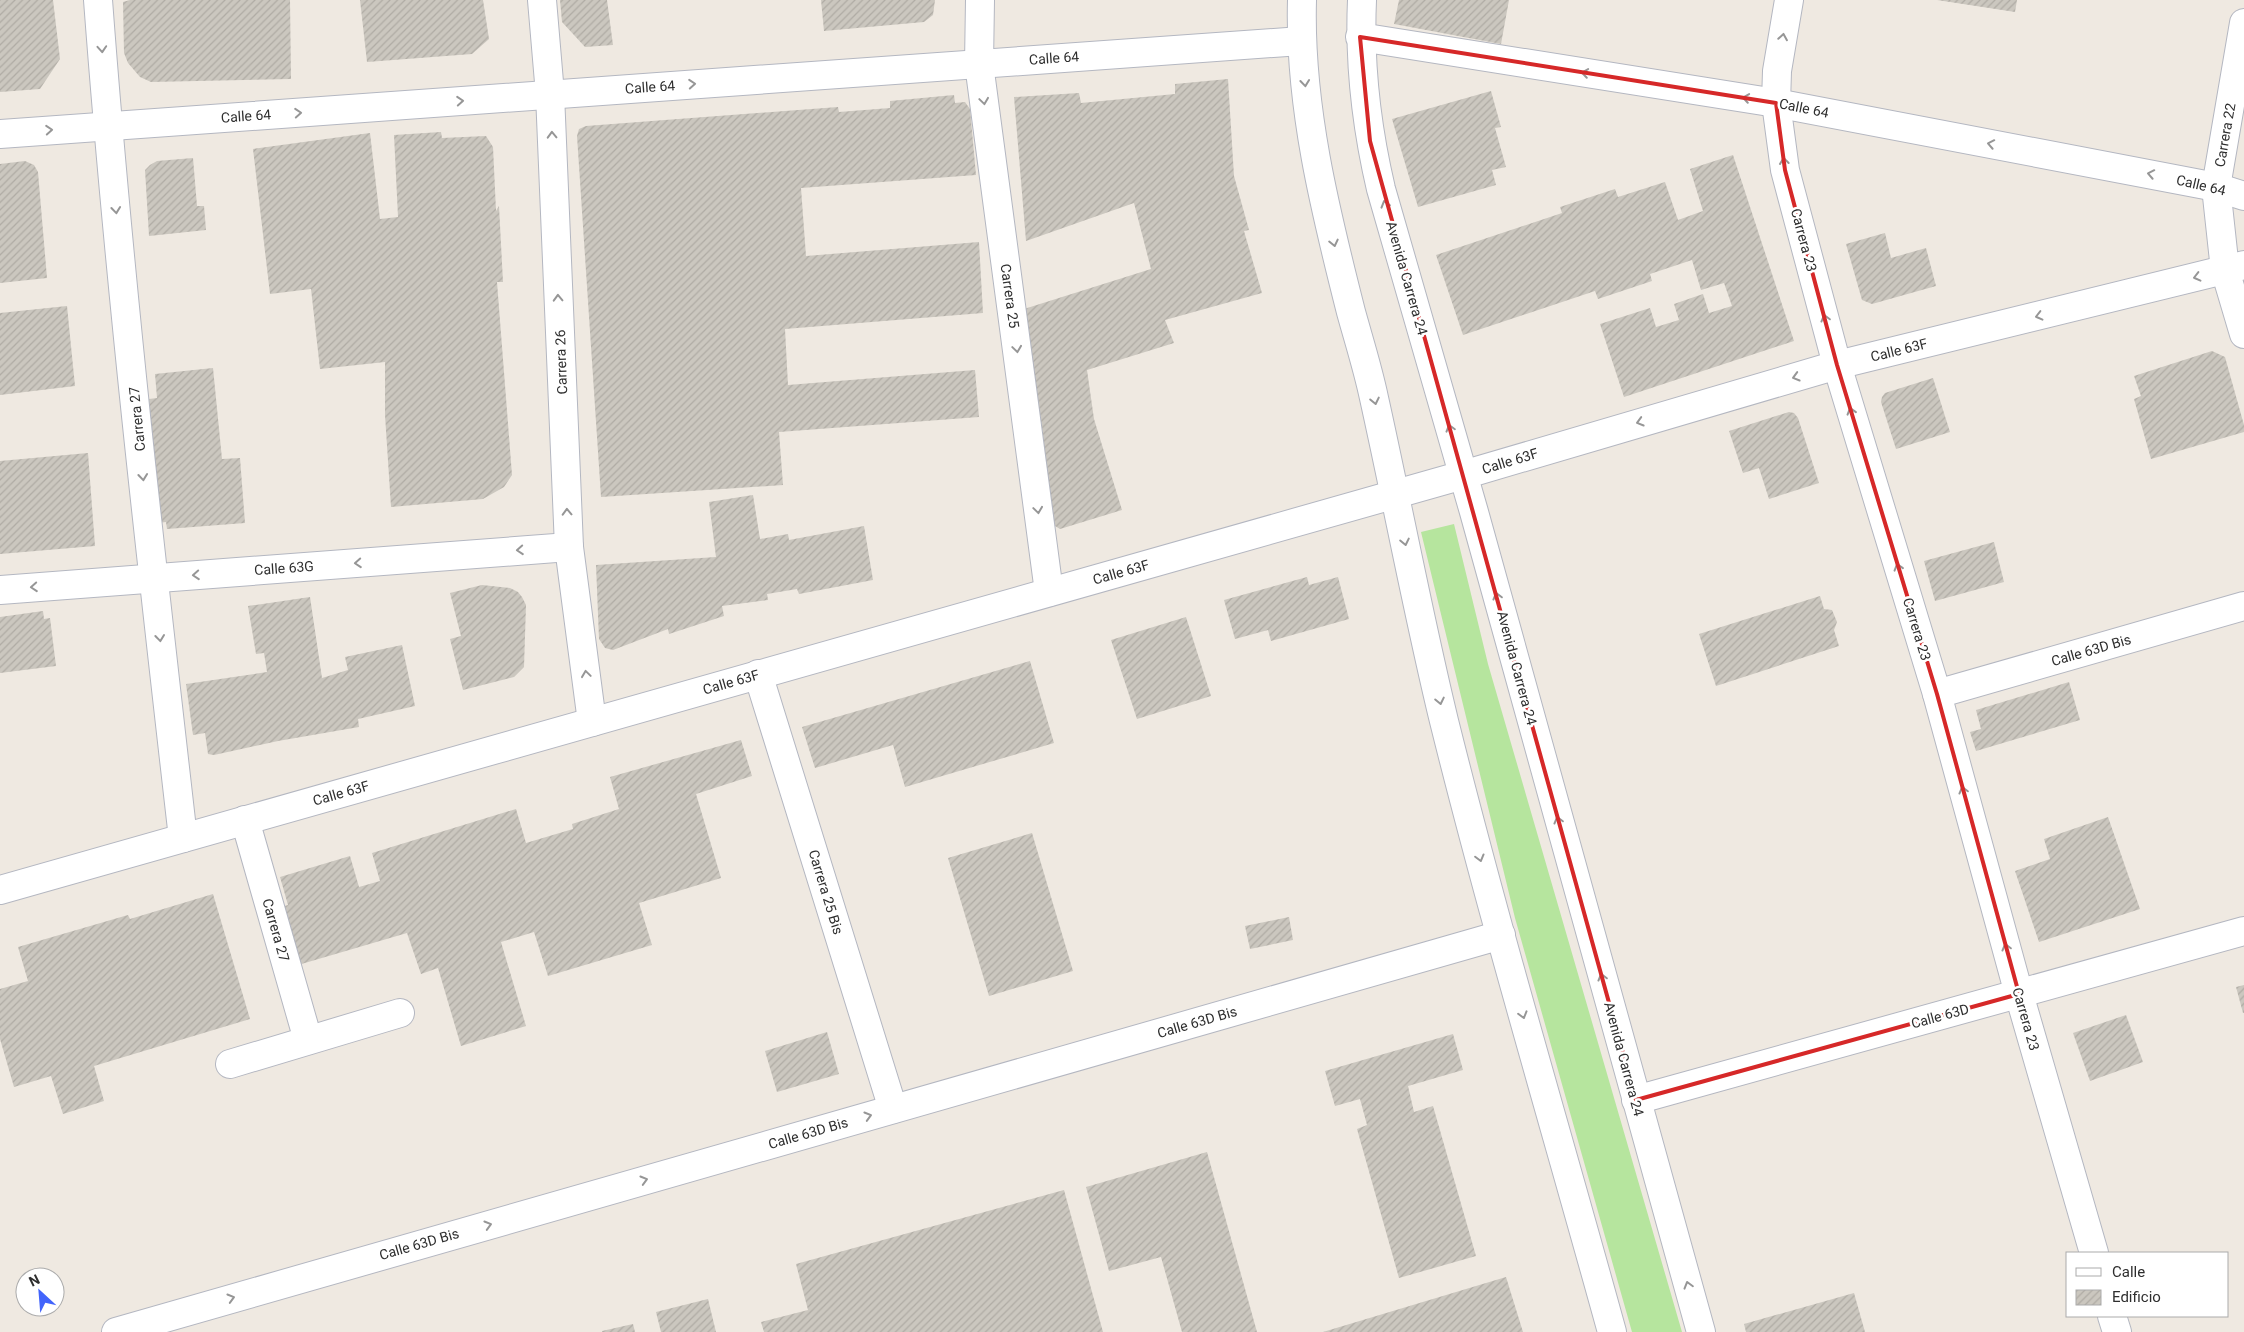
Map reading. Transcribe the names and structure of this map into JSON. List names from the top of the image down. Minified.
{"streets":{"street":["Calle 64","Carrera 22","Carrera 23","Avenida Carrera 24","Carrera 25","Calle 63F","Carrera 26","Carrera 27","Calle 63G","Calle 63D Bis","Carrera 25 Bis","Calle 63D"]},"crossings":[["Calle 64","Carrera 22"],["Calle 64","Carrera 23"],["Calle 64","Avenida Carrera 24"],["Calle 64","Carrera 25"],["Calle 64","Carrera 26"],["Calle 64","Carrera 27"],["Carrera 22","Calle 63F"],["Carrera 23","Calle 63F"],["Carrera 23","Calle 63D Bis"],["Carrera 23","Calle 63D"],["Avenida Carrera 24","Calle 63F"],["Avenida Carrera 24","Calle 63D"],["Carrera 25","Calle 63F"],["Calle 63F","Carrera 26"],["Calle 63F","Carrera 27"],["Calle 63F","Carrera 25 Bis"],["Carrera 26","Calle 63G"],["Carrera 27","Calle 63G"],["Calle 63D Bis","Carrera 25 Bis"]],"one_way":["Carrera 23","Carrera 25","Carrera 26","Carrera 27","Calle 63G","Calle 63D Bis"],"legend":["Calle","Edificio"],"north":"top left"}
